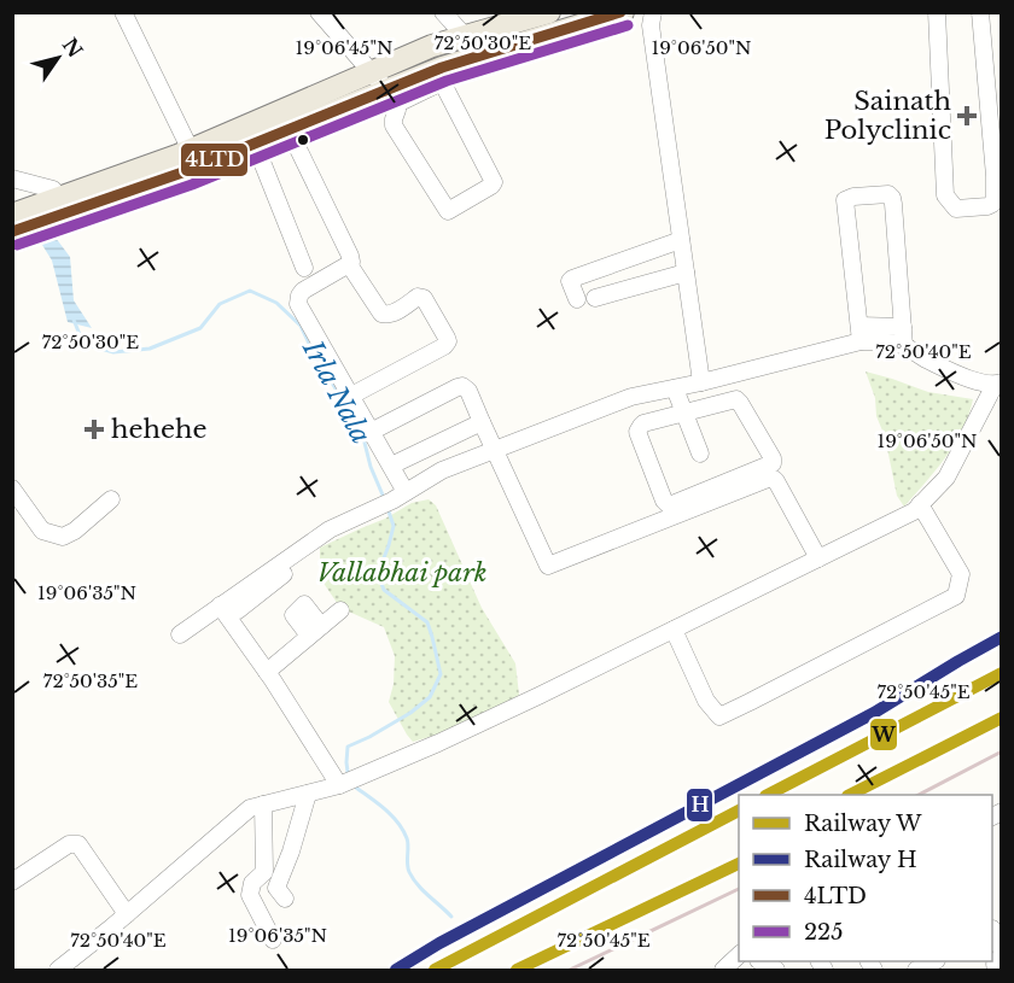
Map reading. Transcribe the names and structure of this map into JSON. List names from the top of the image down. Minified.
{"water":["Irla Nala"],"parks":["Vallabhai park"],"places":{"health":["Sainath Polyclinic","hehehe"]},"lines":["transit line 4LTD","transit line 225","rail line H","rail line W"],"legend":["Railway W","Railway H","4LTD","225"],"north":"top right","coordinates":["72°50'30\"E","19°06'45\"N","19°06'50\"N","72°50'40\"E","19°06'35\"N","72°50'35\"E","72°50'45\"E"]}
